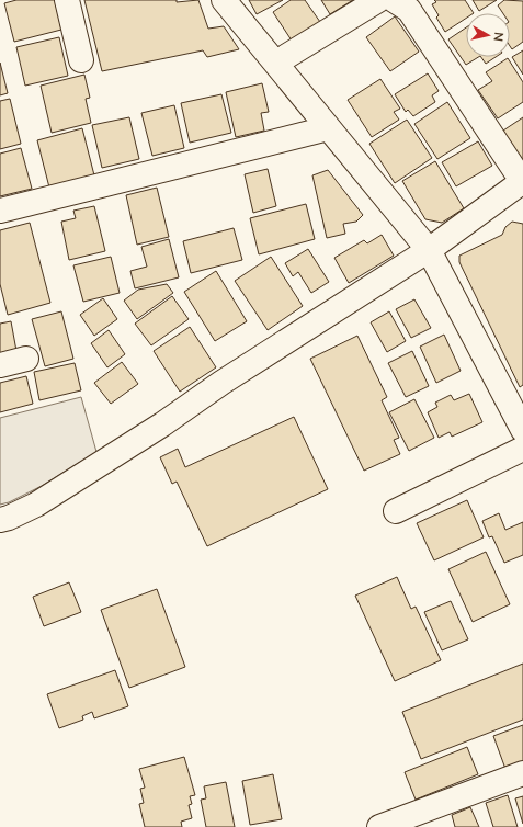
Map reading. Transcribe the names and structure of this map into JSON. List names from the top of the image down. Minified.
{"north":"right"}
